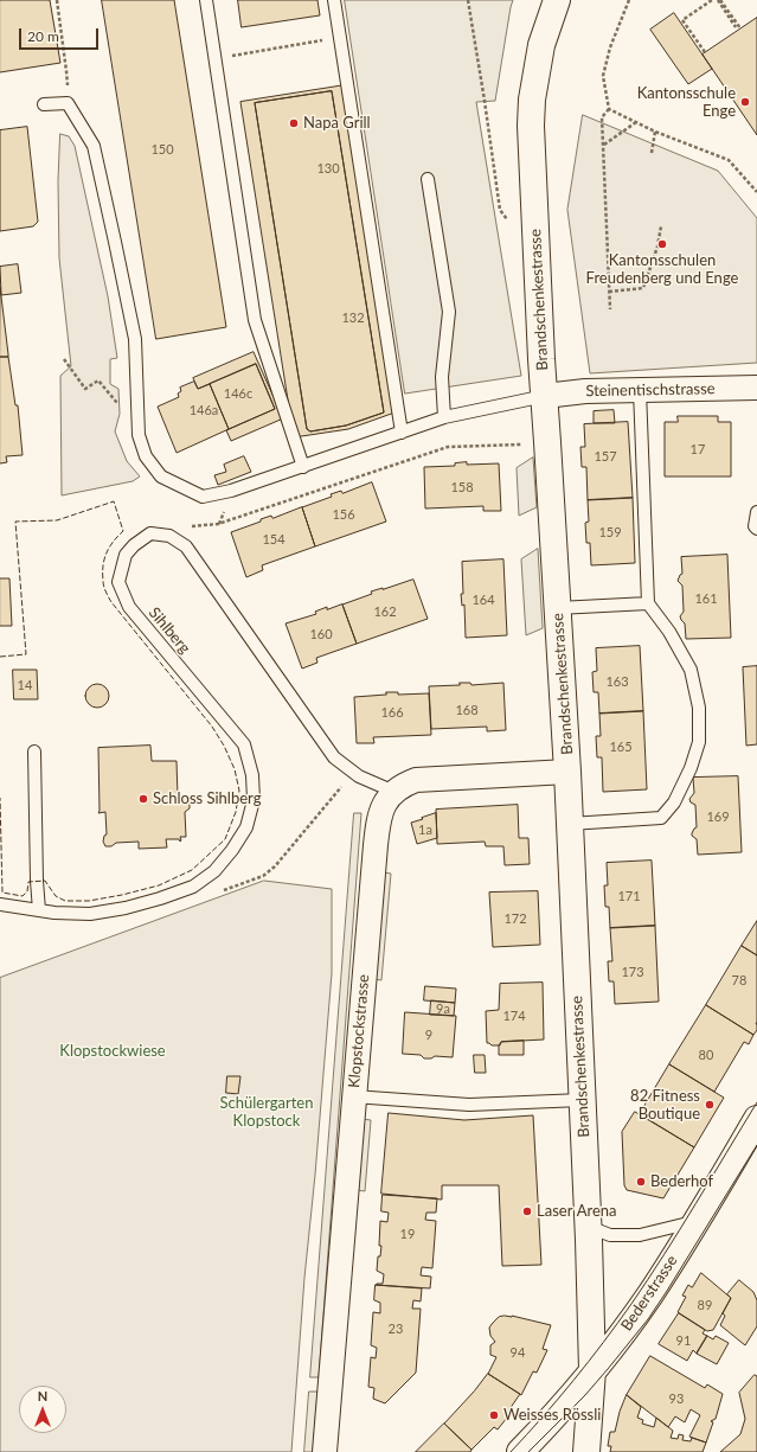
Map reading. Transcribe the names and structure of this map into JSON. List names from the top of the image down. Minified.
{"streets":{"street":["Brandschenkestrasse","Steinentischstrasse","Klopstockstrasse","Bederstrasse"],"lane":["Sihlberg"]},"crossings":[["Brandschenkestrasse","Steinentischstrasse"],["Brandschenkestrasse","Bederstrasse"],["Sihlberg","Klopstockstrasse"]],"parks":["Klopstockwiese","Schülergarten Klopstock"],"places":["Kantonsschule Enge","Napa Grill","Kantonsschulen Freudenberg und Enge","Schloss Sihlberg","82 Fitness Boutique","Bederhof","Laser Arena","Weisses Rössli"],"house_numbers":["150","130","132","146c","146a","17","157","158","156","159","154","161","164","162","160","163","14","168","166","165","169","1a","171","172","173","78","9a","174","9","80","19","89","23","91","94","93"],"scale_bar":"20 m","north":"top"}
